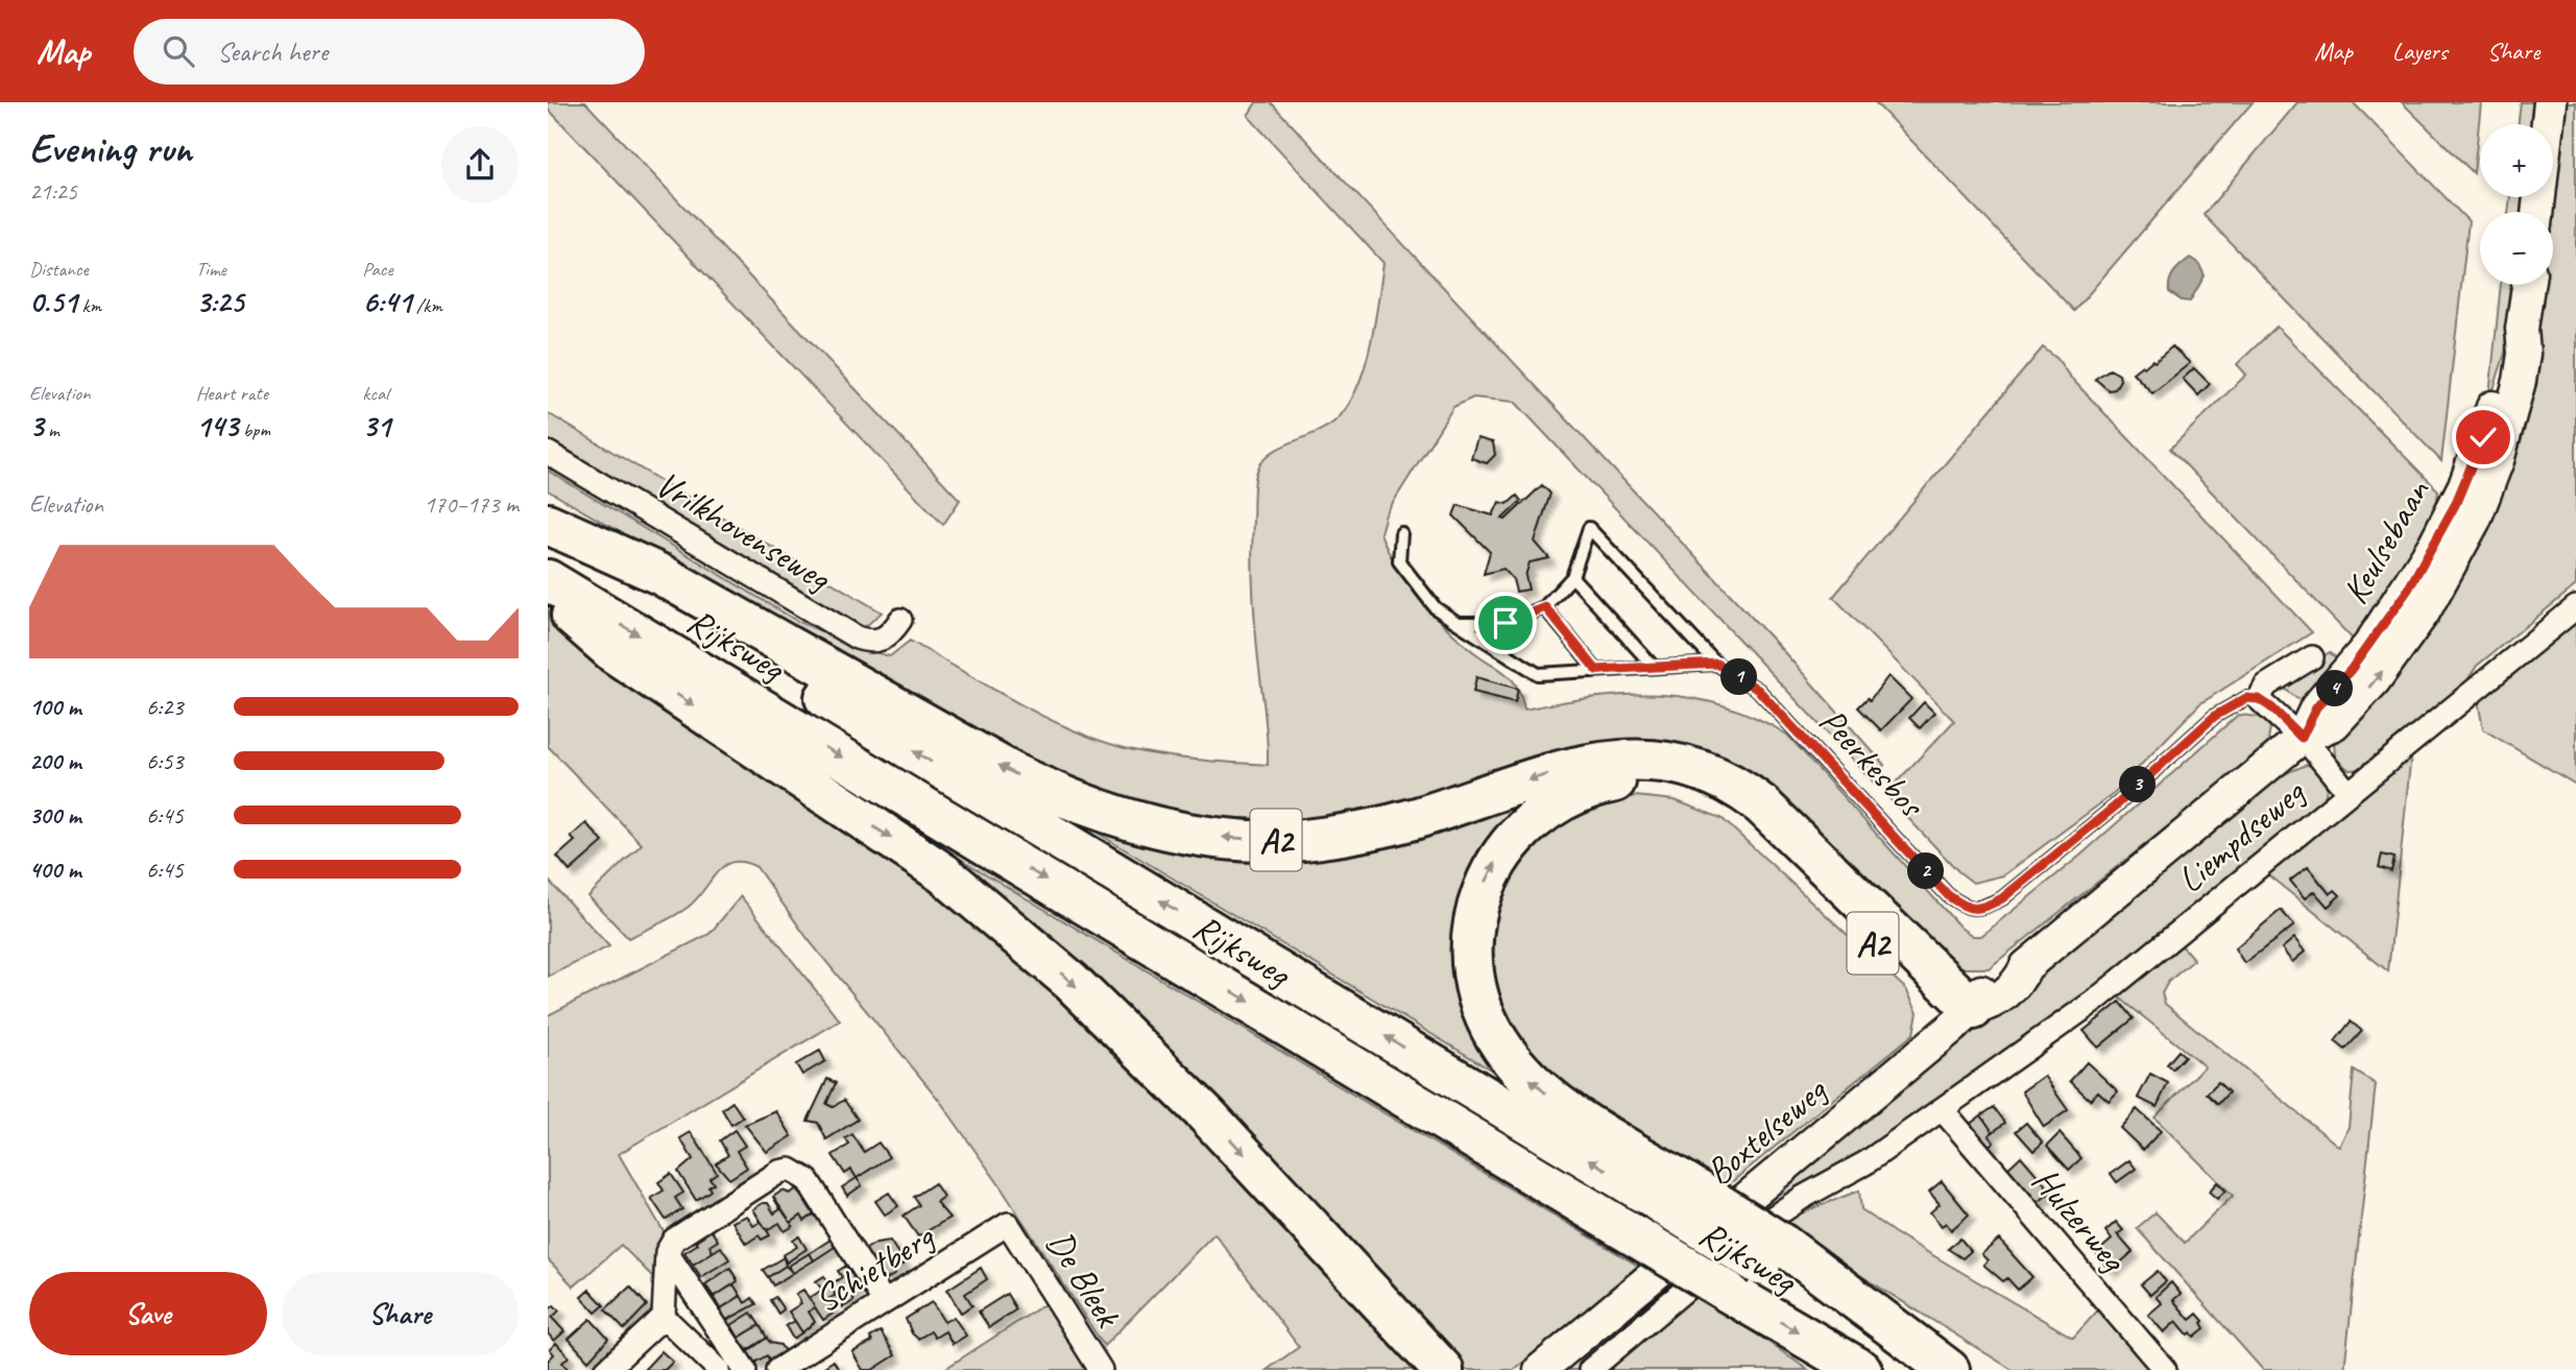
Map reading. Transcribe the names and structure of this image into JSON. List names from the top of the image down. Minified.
{"streets":{"highway":["Rijksweg","A2"],"main road":["Keulsebaan","Boxtelseweg"],"street":["Vrilkhovenseweg","Peerkesbos","Liempdseweg","Hulzerweg","Schietberg","De Bleek"]},"crossings":[["Keulsebaan","Boxtelseweg"],["Rijksweg","A2"],["Liempdseweg","Boxtelseweg"],["Liempdseweg","Hulzerweg"],["A2","Boxtelseweg"],["Boxtelseweg","Hulzerweg"],["Schietberg","De Bleek"]],"page":{"header":"Map","search":"Search here","nav":["Map","Layers","Share"],"heading":["Evening run","21:25"],"map_buttons":["+","−"],"stats":[["Distance","0.51 km"],["Time","3:25"],["Pace","6:41 /km"],["Elevation","3 m"],["Heart rate","143 bpm"],["kcal","31"]],"chart":["Elevation","170–173 m"],"pins":["1","4","3","2"],"list":[{"name":"100 m","note":"6:23"},{"name":"200 m","note":"6:53"},{"name":"300 m","note":"6:45"},{"name":"400 m","note":"6:45"}],"buttons":["Save","Share"]}}
